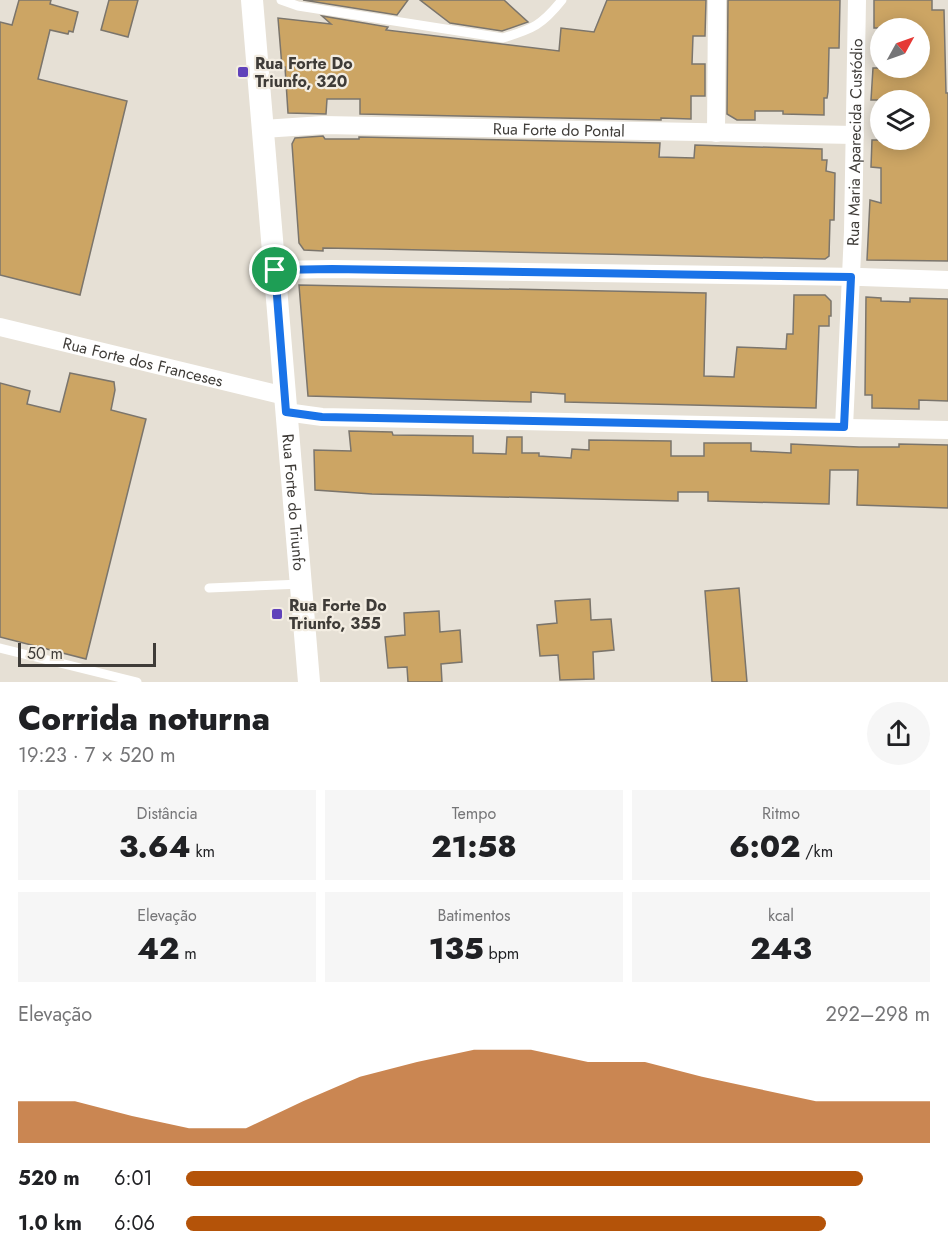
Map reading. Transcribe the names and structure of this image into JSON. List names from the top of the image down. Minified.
{"streets":{"street":["Rua Forte do Pontal","Rua Maria Aparecida Custódio","Rua Forte dos Franceses","Rua Forte do Triunfo"]},"crossings":[["Rua Forte do Pontal","Rua Maria Aparecida Custódio"],["Rua Forte do Pontal","Rua Forte do Triunfo"],["Rua Maria Aparecida Custódio","Rua Forte dos Franceses"],["Rua Forte dos Franceses","Rua Forte do Triunfo"]],"places":{"transit":["Rua Forte Do Triunfo, 320","Rua Forte Do Triunfo, 355"]},"scale_bar":"50 m","north":"top right","page":{"scale":"50 m","heading":["Corrida noturna","19:23 · 7 × 520 m"],"stats":[["Distância","3.64 km"],["Tempo","21:58"],["Ritmo","6:02 /km"],["Elevação","42 m"],["Batimentos","135 bpm"],["kcal","243"]],"chart":["Elevação","292–298 m"],"list":[{"name":"520 m","note":"6:01"},{"name":"1.0 km","note":"6:06"}]}}
